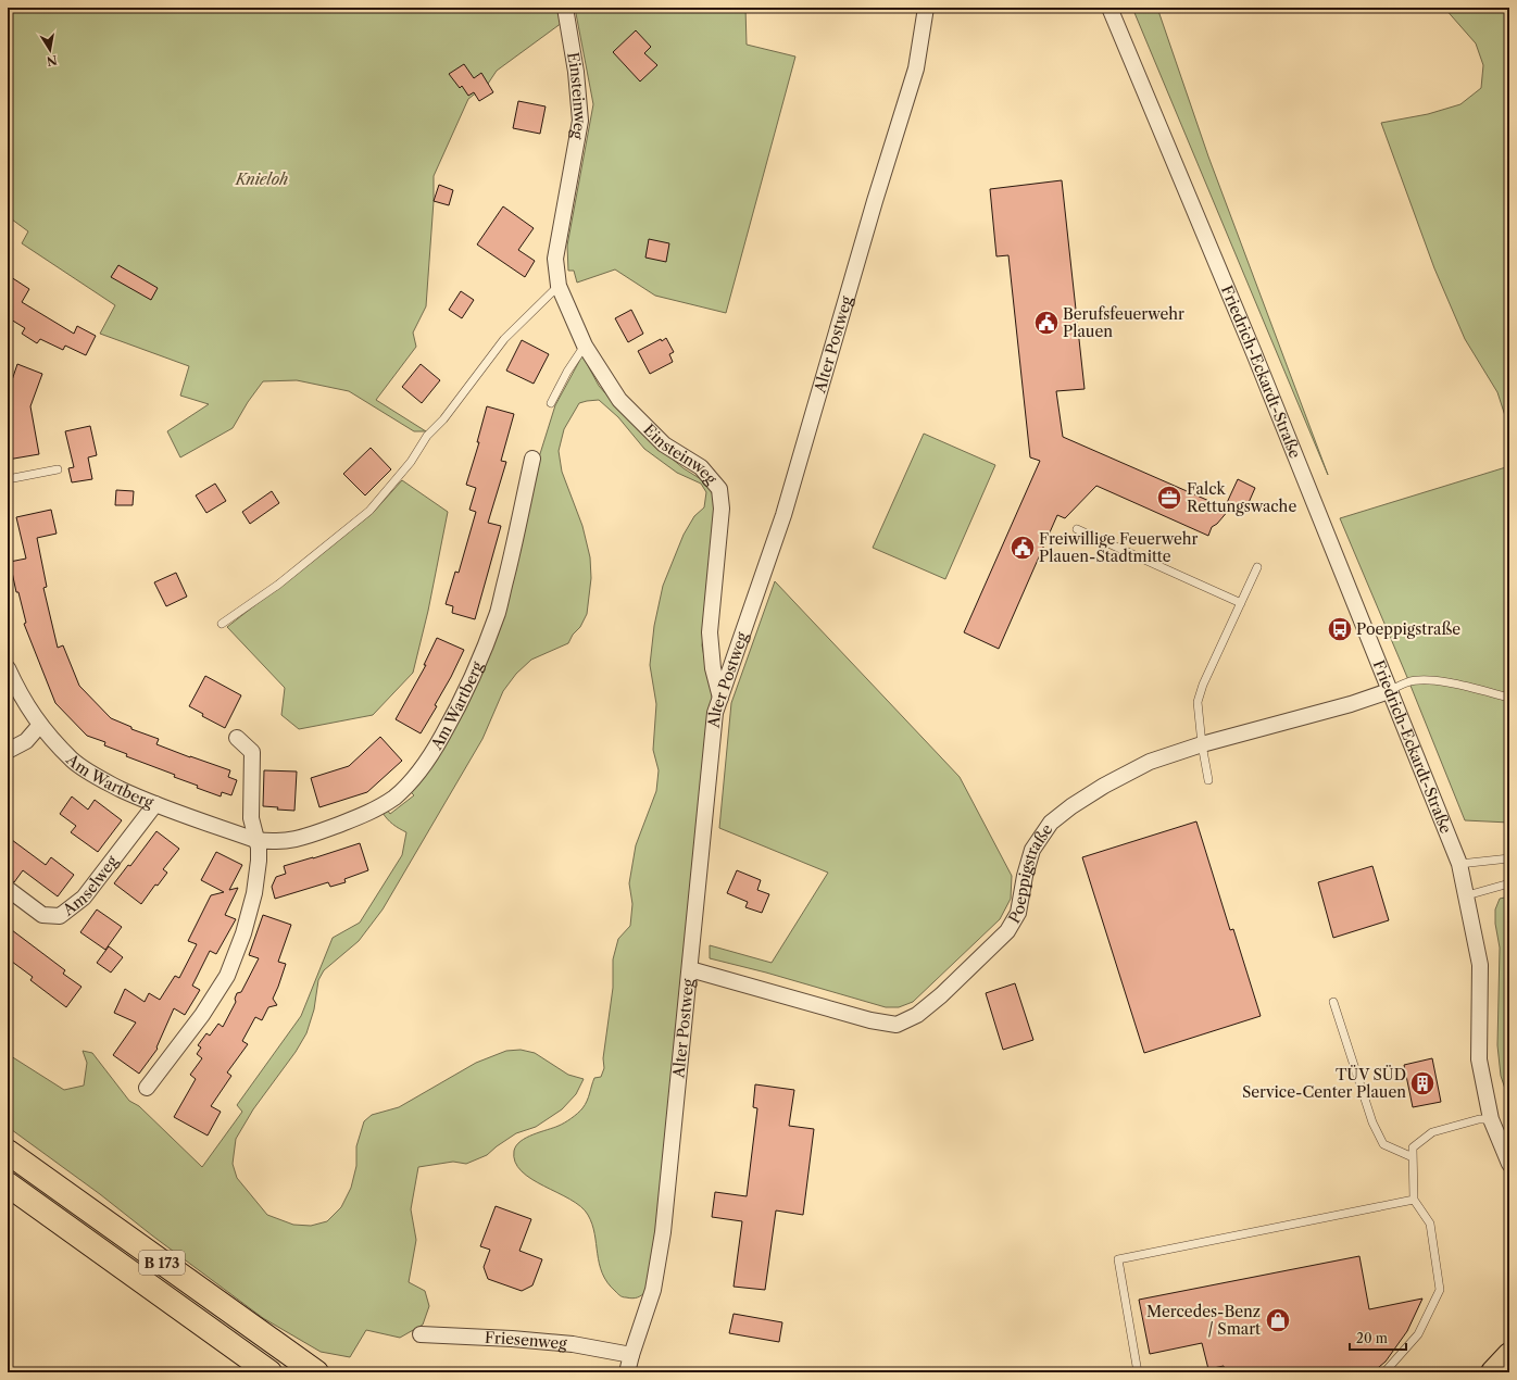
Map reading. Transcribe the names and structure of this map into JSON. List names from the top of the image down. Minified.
{"streets":{"main road":["B 173"],"street":["Einsteinweg","Alter Postweg","Friedrich-Eckardt-Straße","Am Wartberg","Poeppigstraße","Amselweg","Friesenweg"]},"crossings":[["Einsteinweg","Alter Postweg"],["Alter Postweg","Poeppigstraße"],["Alter Postweg","Friesenweg"],["Friedrich-Eckardt-Straße","Poeppigstraße"],["Am Wartberg","Amselweg"]],"parks":["Knieloh"],"places":{"public building":["Berufsfeuerwehr Plauen","Freiwillige Feuerwehr Plauen-Stadtmitte"],"office":["Falck Rettungswache"],"bus stop":["Poeppigstraße"],"building":["TÜV SÜD Service-Center Plauen"],"shop":["Mercedes-Benz / Smart"]},"scale_bar":"20 m","north":"bottom"}
